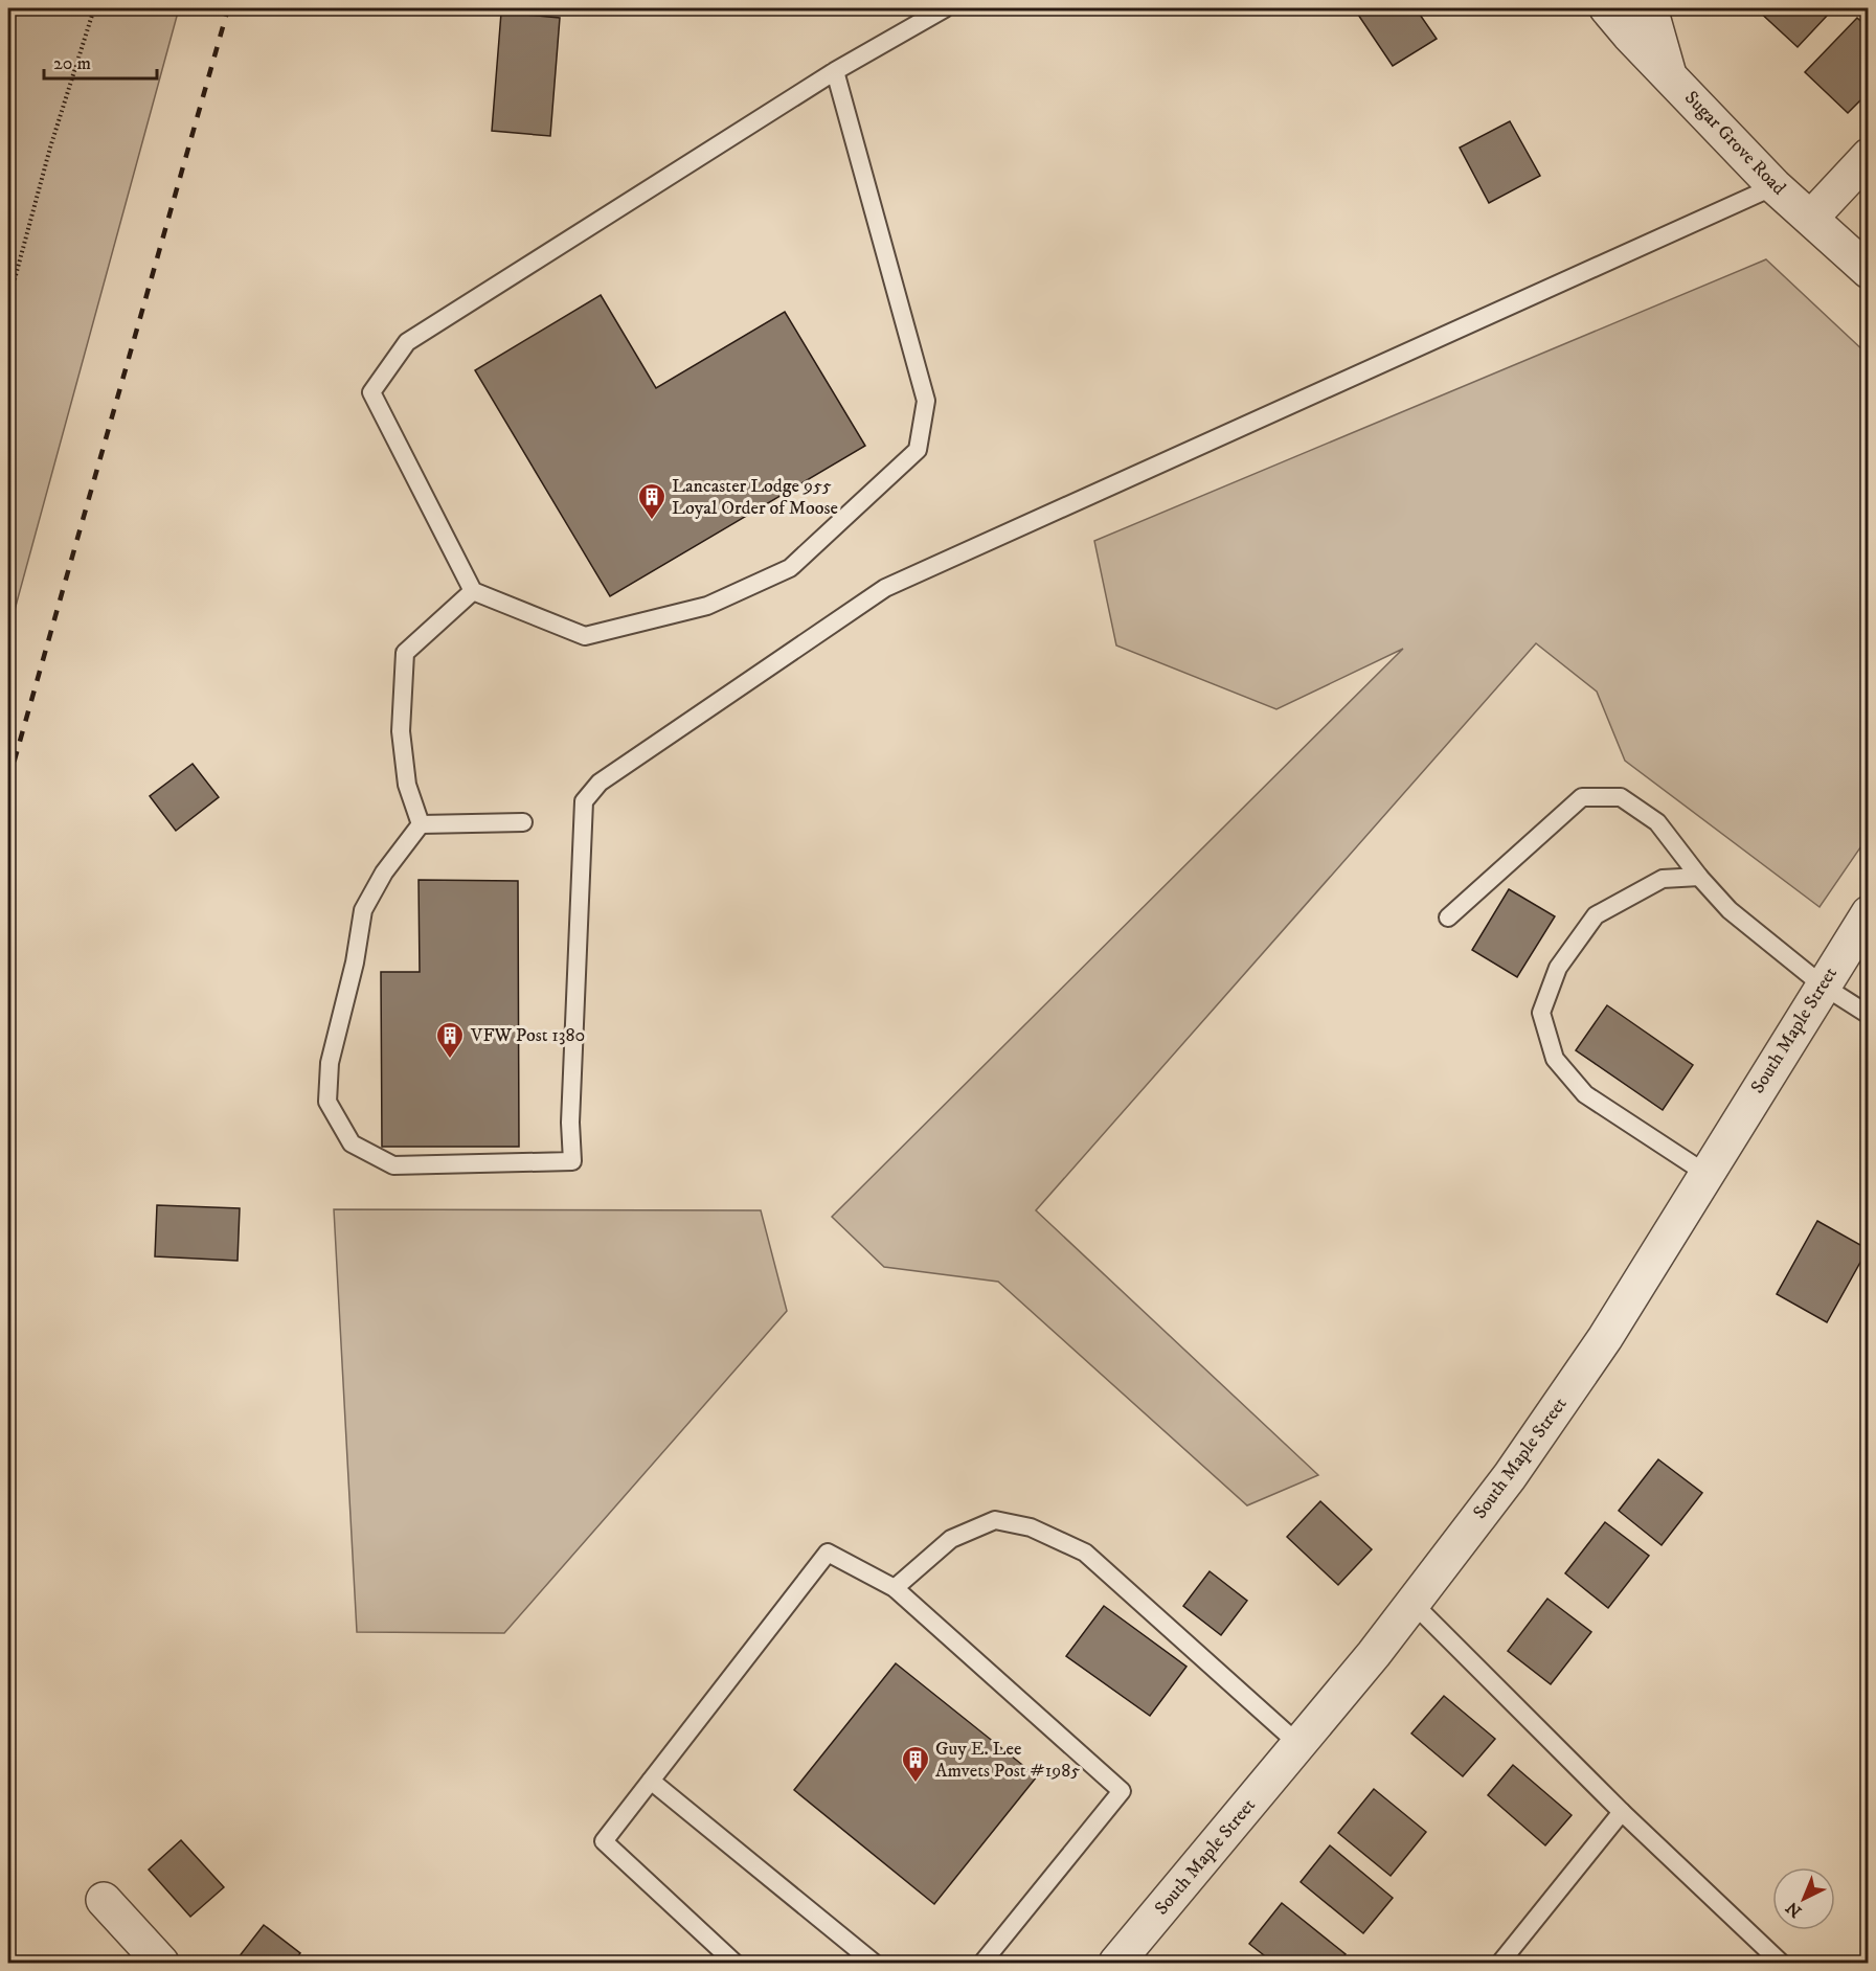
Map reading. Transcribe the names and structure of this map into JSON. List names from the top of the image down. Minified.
{"streets":{"street":["Sugar Grove Road","South Maple Street"]},"places":{"building":["Lancaster Lodge 955 Loyal Order of Moose","VFW Post 1380","Guy E. Lee Amvets Post #1985"]},"scale_bar":"20 m","north":"bottom left"}
